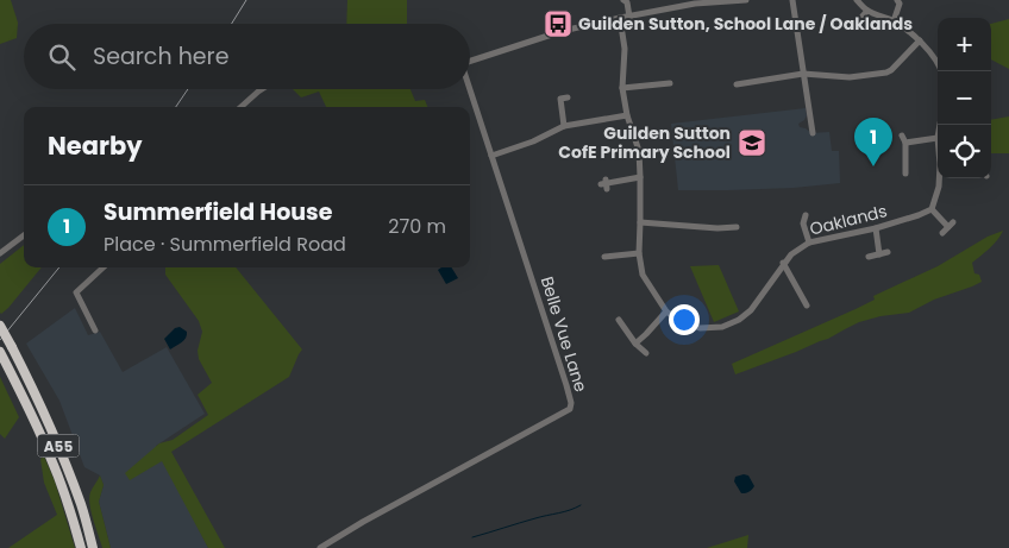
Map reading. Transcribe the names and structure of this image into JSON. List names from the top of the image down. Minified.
{"streets":{"highway":["A55"],"street":["Oaklands","Belle Vue Lane"]},"places":{"bus stop":["Guilden Sutton, School Lane / Oaklands"],"school or university":["Guilden Sutton CofE Primary School"]},"page":{"map_buttons":["+","−"],"search":"Search here","heading":"Nearby","pins":"1","list":[{"mark":"1","name":"Summerfield House","note":"Place · Summerfield Road","value":"270 m"}]}}
